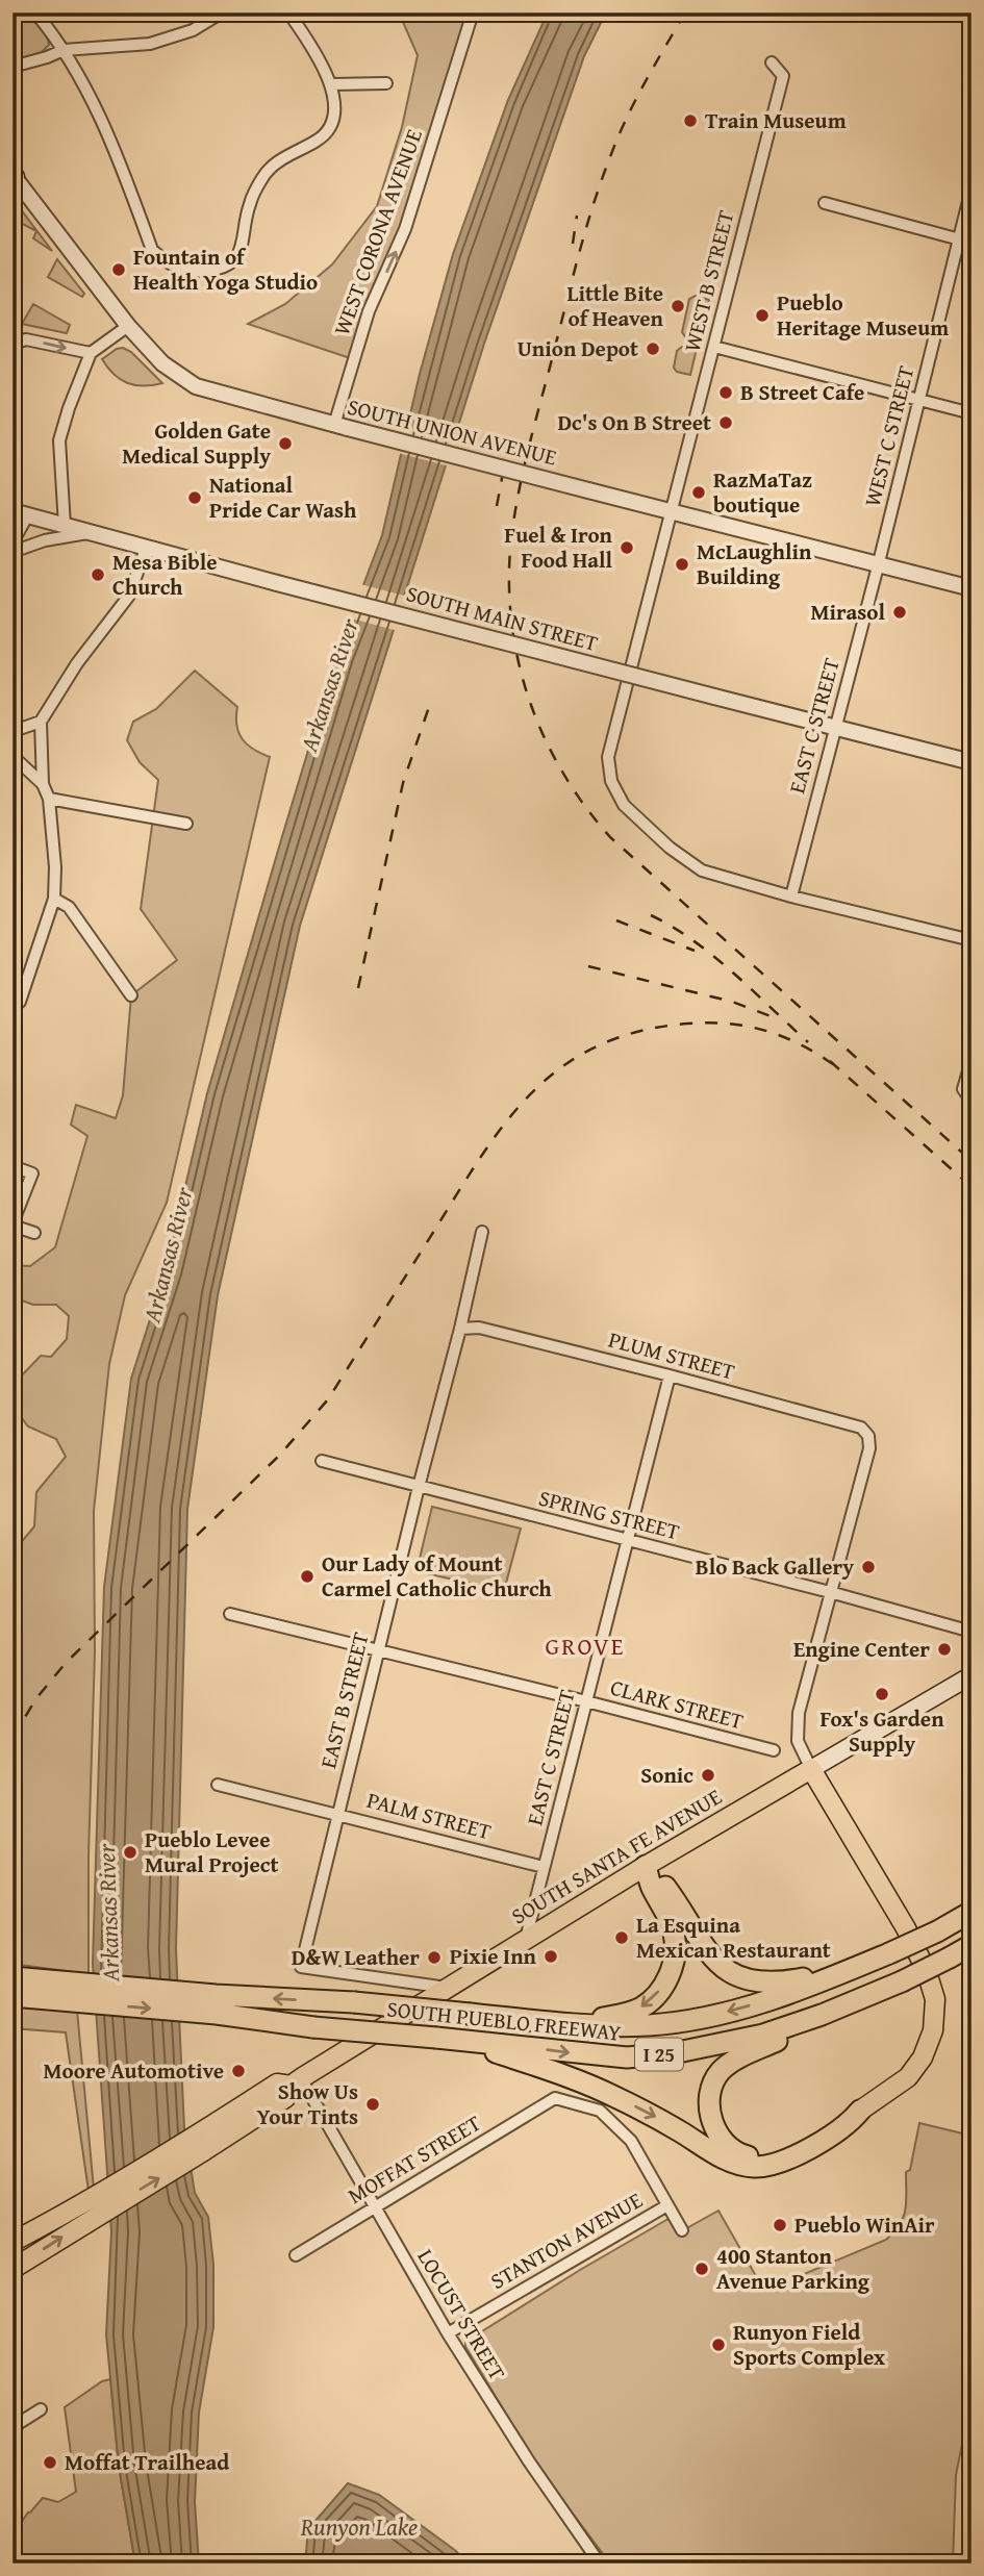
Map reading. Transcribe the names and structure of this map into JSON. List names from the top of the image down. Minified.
{"streets":{"highway":["SOUTH PUEBLO FREEWAY","I 25"],"main road":["SOUTH SANTA FE AVENUE"],"street":["WEST CORONA AVENUE","WEST B STREET","SOUTH UNION AVENUE","WEST C STREET","SOUTH MAIN STREET","EAST C STREET","PLUM STREET","SPRING STREET","EAST B STREET","CLARK STREET","PALM STREET","MOFFAT STREET","STANTON AVENUE","LOCUST STREET"]},"crossings":[["WEST CORONA AVENUE","SOUTH UNION AVENUE"],["WEST B STREET","SOUTH UNION AVENUE"],["SOUTH UNION AVENUE","WEST C STREET"],["SOUTH UNION AVENUE","EAST C STREET"],["WEST C STREET","EAST C STREET"],["SOUTH MAIN STREET","EAST C STREET"],["EAST C STREET","PLUM STREET"],["EAST C STREET","SPRING STREET"],["EAST C STREET","CLARK STREET"],["EAST C STREET","PALM STREET"],["EAST C STREET","SOUTH SANTA FE AVENUE"],["PLUM STREET","SPRING STREET"],["PLUM STREET","EAST B STREET"],["SPRING STREET","EAST B STREET"],["EAST B STREET","CLARK STREET"],["EAST B STREET","PALM STREET"],["EAST B STREET","SOUTH SANTA FE AVENUE"],["SOUTH SANTA FE AVENUE","LOCUST STREET"],["MOFFAT STREET","STANTON AVENUE"],["MOFFAT STREET","LOCUST STREET"],["STANTON AVENUE","LOCUST STREET"]],"one_way":["WEST CORONA AVENUE"],"districts":["GROVE"],"water":["Arkansas River","Runyon Lake"],"places":["Train Museum","Fountain of Health Yoga Studio","Little Bite of Heaven","Pueblo Heritage Museum","Union Depot","B Street Cafe","Dc's On B Street","Golden Gate Medical Supply","RazMaTaz boutique","National Pride Car Wash","Fuel & Iron Food Hall","McLaughlin Building","Mesa Bible Church","Mirasol","Blo Back Gallery","Our Lady of Mount Carmel Catholic Church","Engine Center","Fox's Garden Supply","Sonic","Pueblo Levee Mural Project","La Esquina Mexican Restaurant","Pixie Inn","D&W Leather","Moore Automotive","Show Us Your Tints","Pueblo WinAir","400 Stanton Avenue Parking","Runyon Field Sports Complex","Moffat Trailhead"]}
